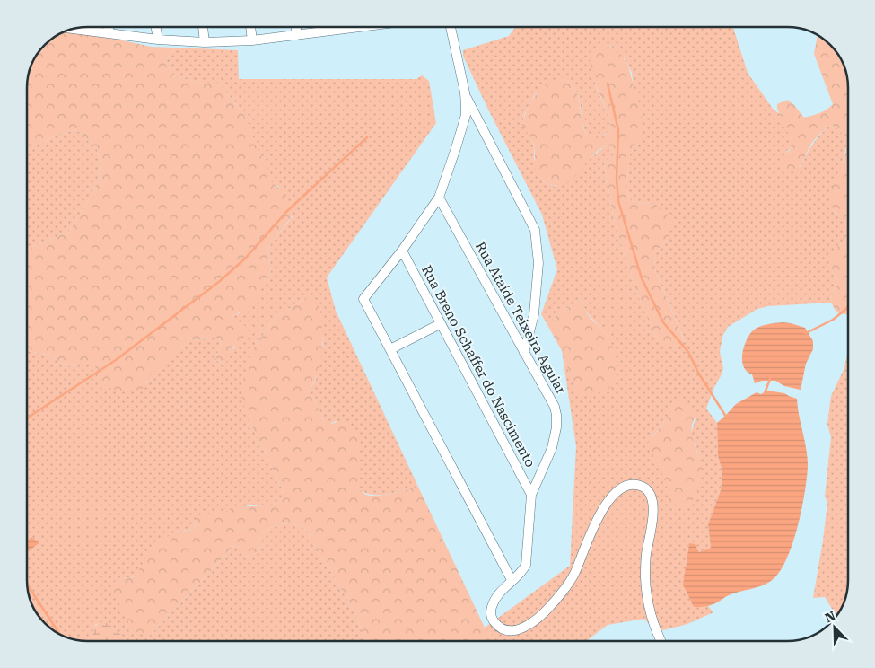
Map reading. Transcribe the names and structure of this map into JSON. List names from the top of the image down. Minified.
{"streets":{"street":["Rua Ataíde Teixeira Aguiar","Rua Breno Schaffer do Nascimento"]},"crossings":[["Rua Ataíde Teixeira Aguiar","Rua Breno Schaffer do Nascimento"]],"north":"top left"}
